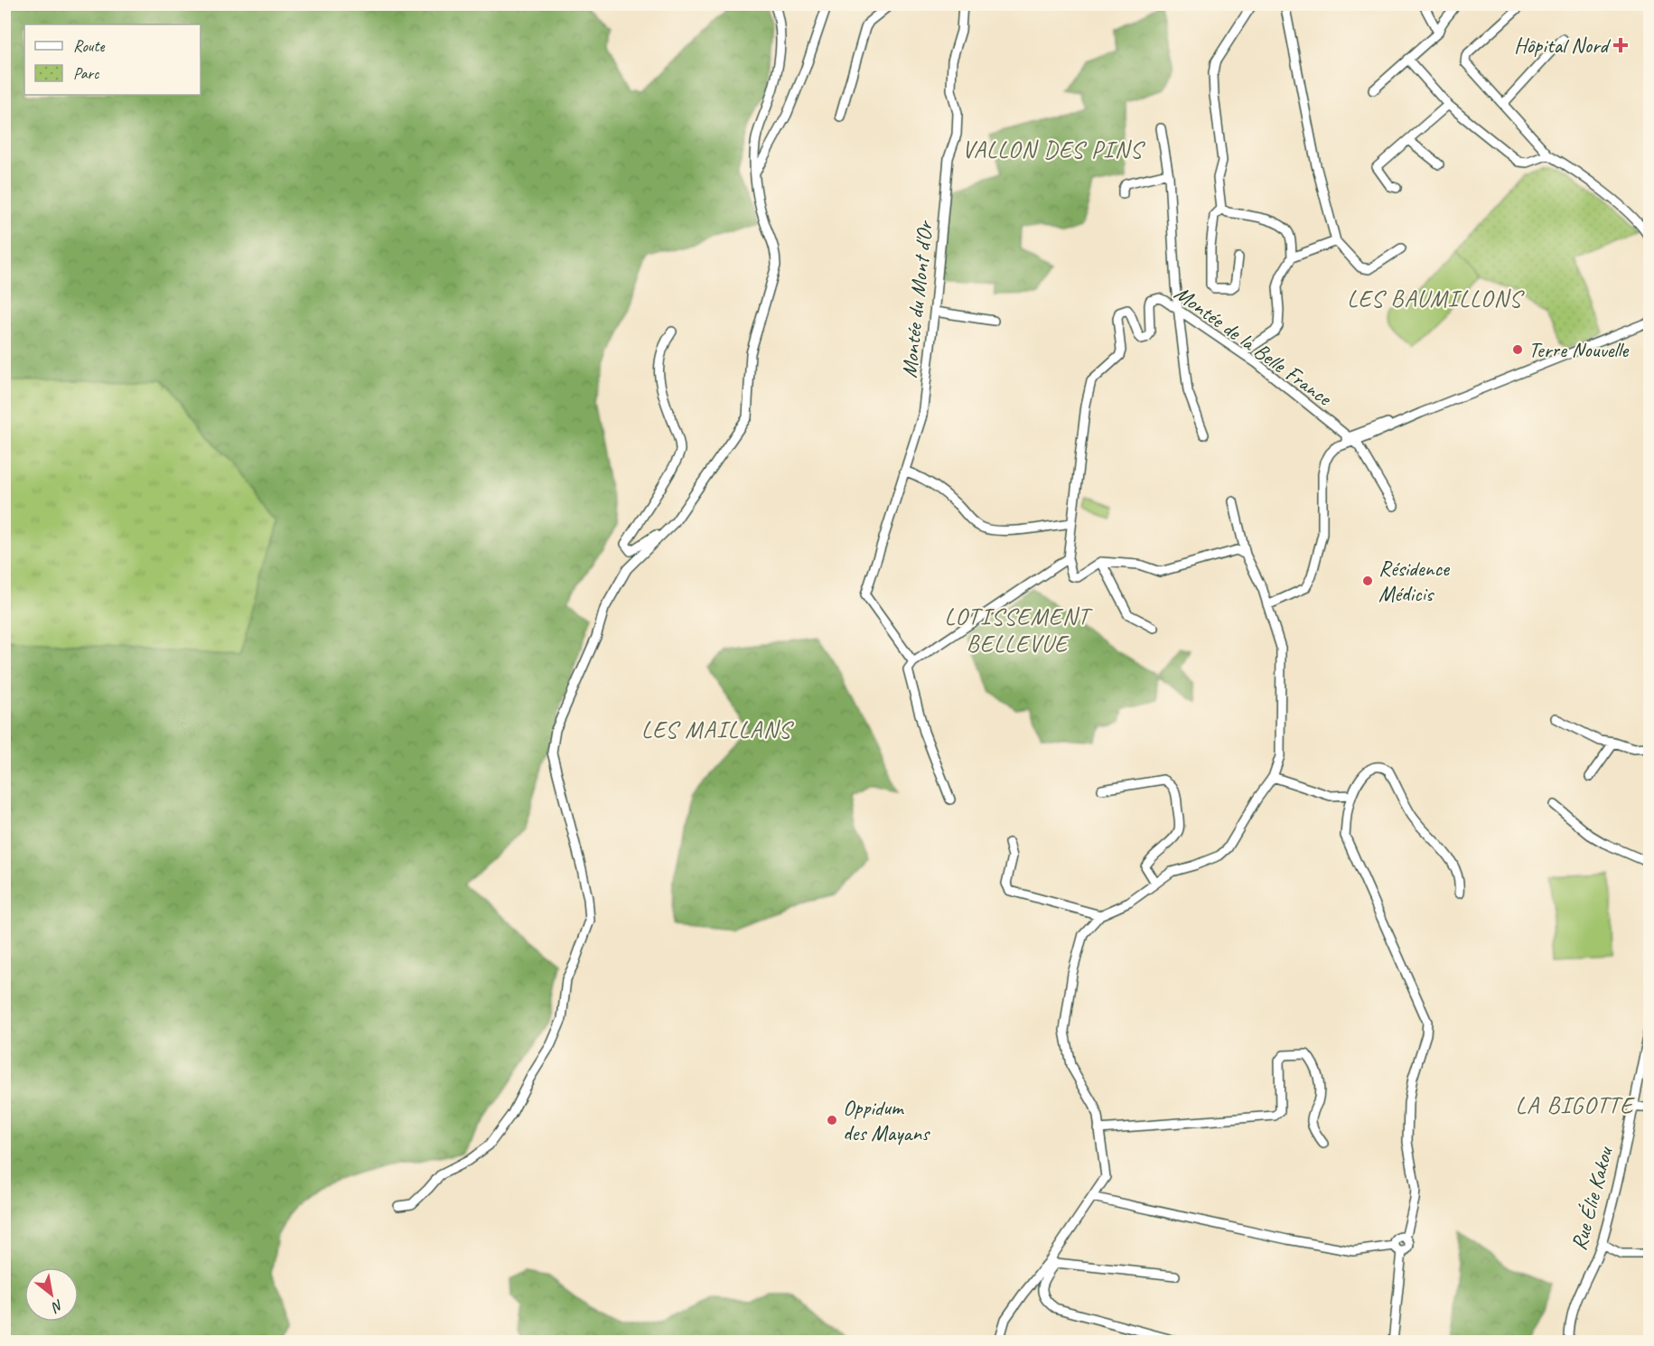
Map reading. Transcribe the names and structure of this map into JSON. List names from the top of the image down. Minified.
{"streets":{"street":["Montée du Mont d'Or","Montée de la Belle France","Rue Élie Kakou"]},"districts":["VALLON DES PINS","LES BAUMILLONS","LOTISSEMENT BELLEVUE","LES MAILLANS","LA BIGOTTE"],"places":{"health":["Hôpital Nord"],"other":["Terre Nouvelle","Résidence Médicis","Oppidum des Mayans"]},"legend":["Route","Parc"],"north":"bottom right"}
